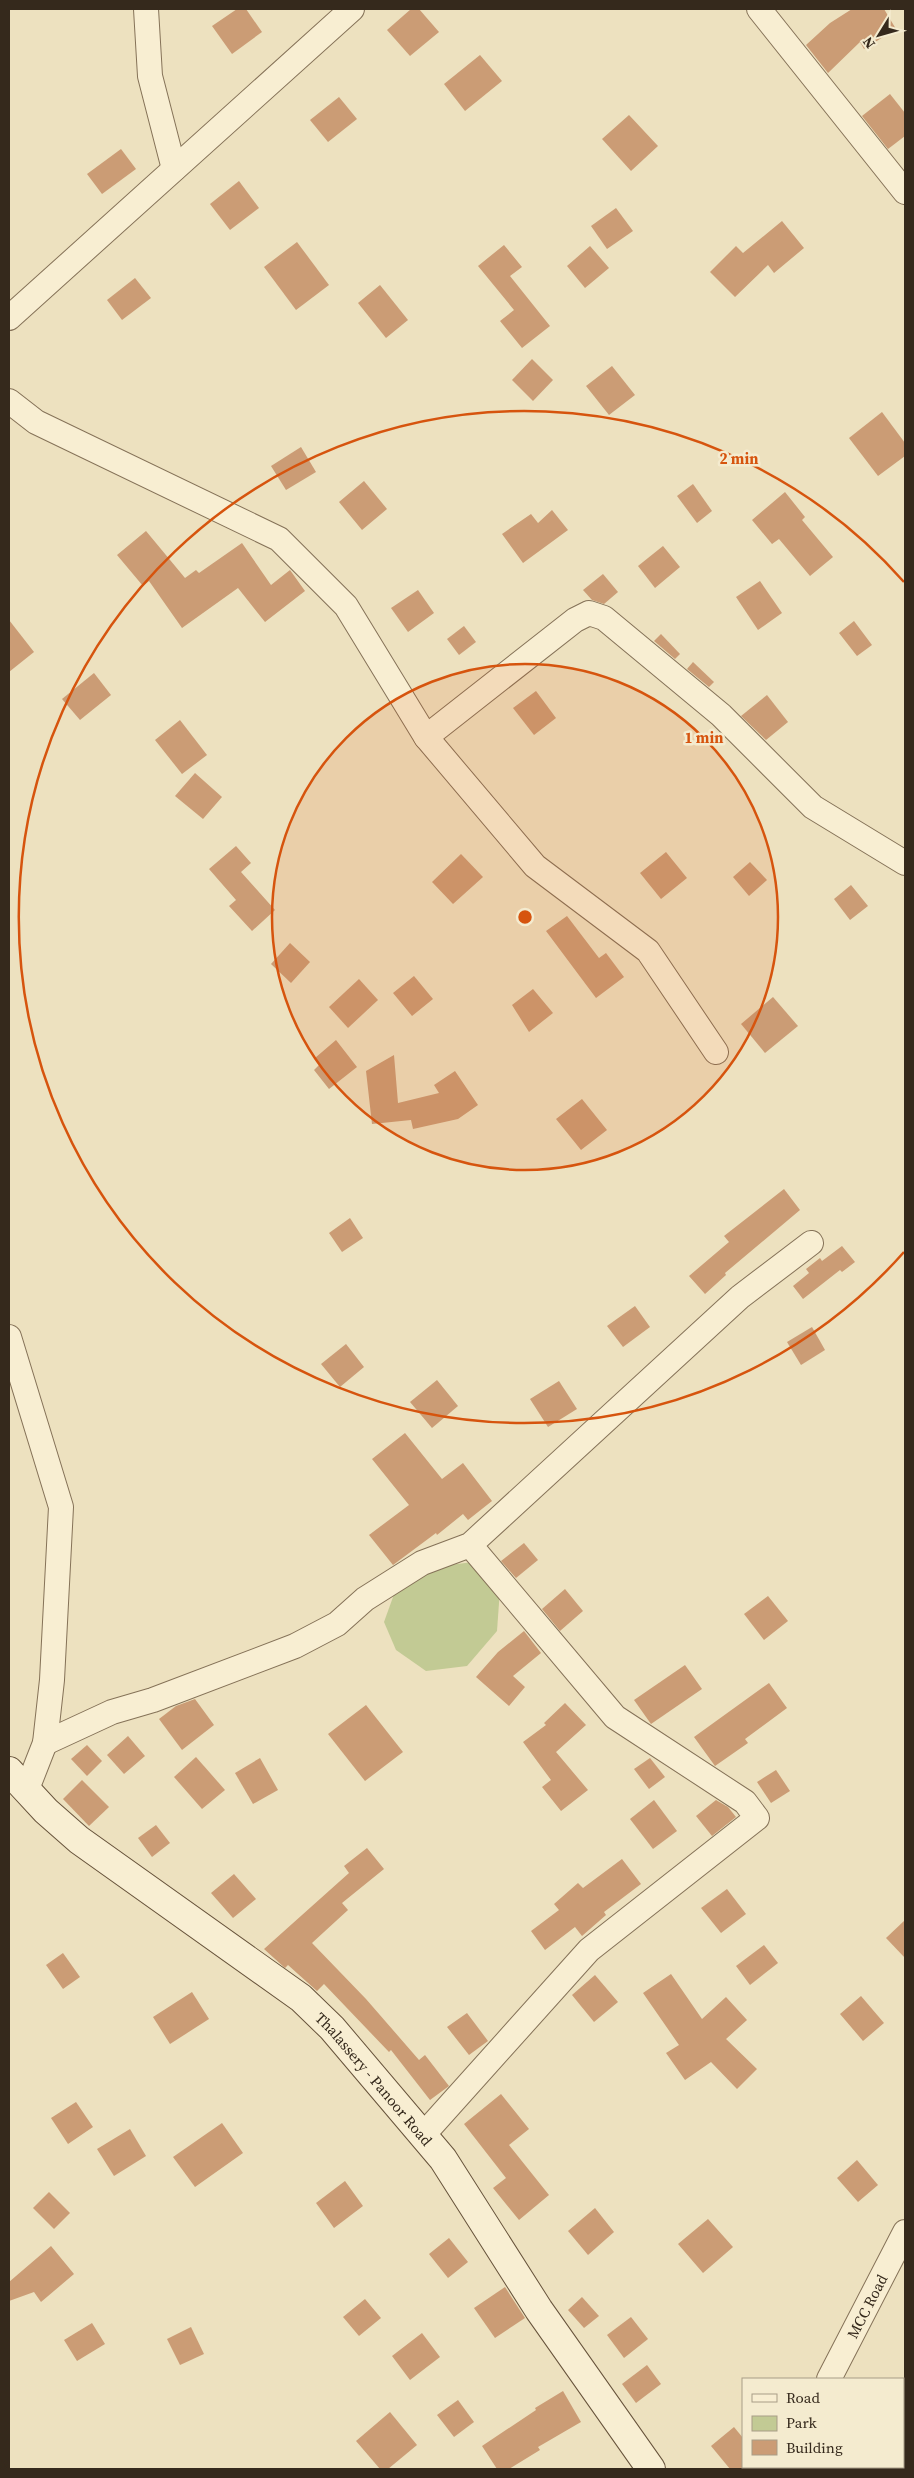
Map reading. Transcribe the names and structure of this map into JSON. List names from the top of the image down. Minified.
{"streets":{"main road":["Thalassery - Panoor Road"],"street":["MCC Road"]},"legend":["Road","Park","Building"],"north":"bottom left","rings":["2 min","1 min"]}
